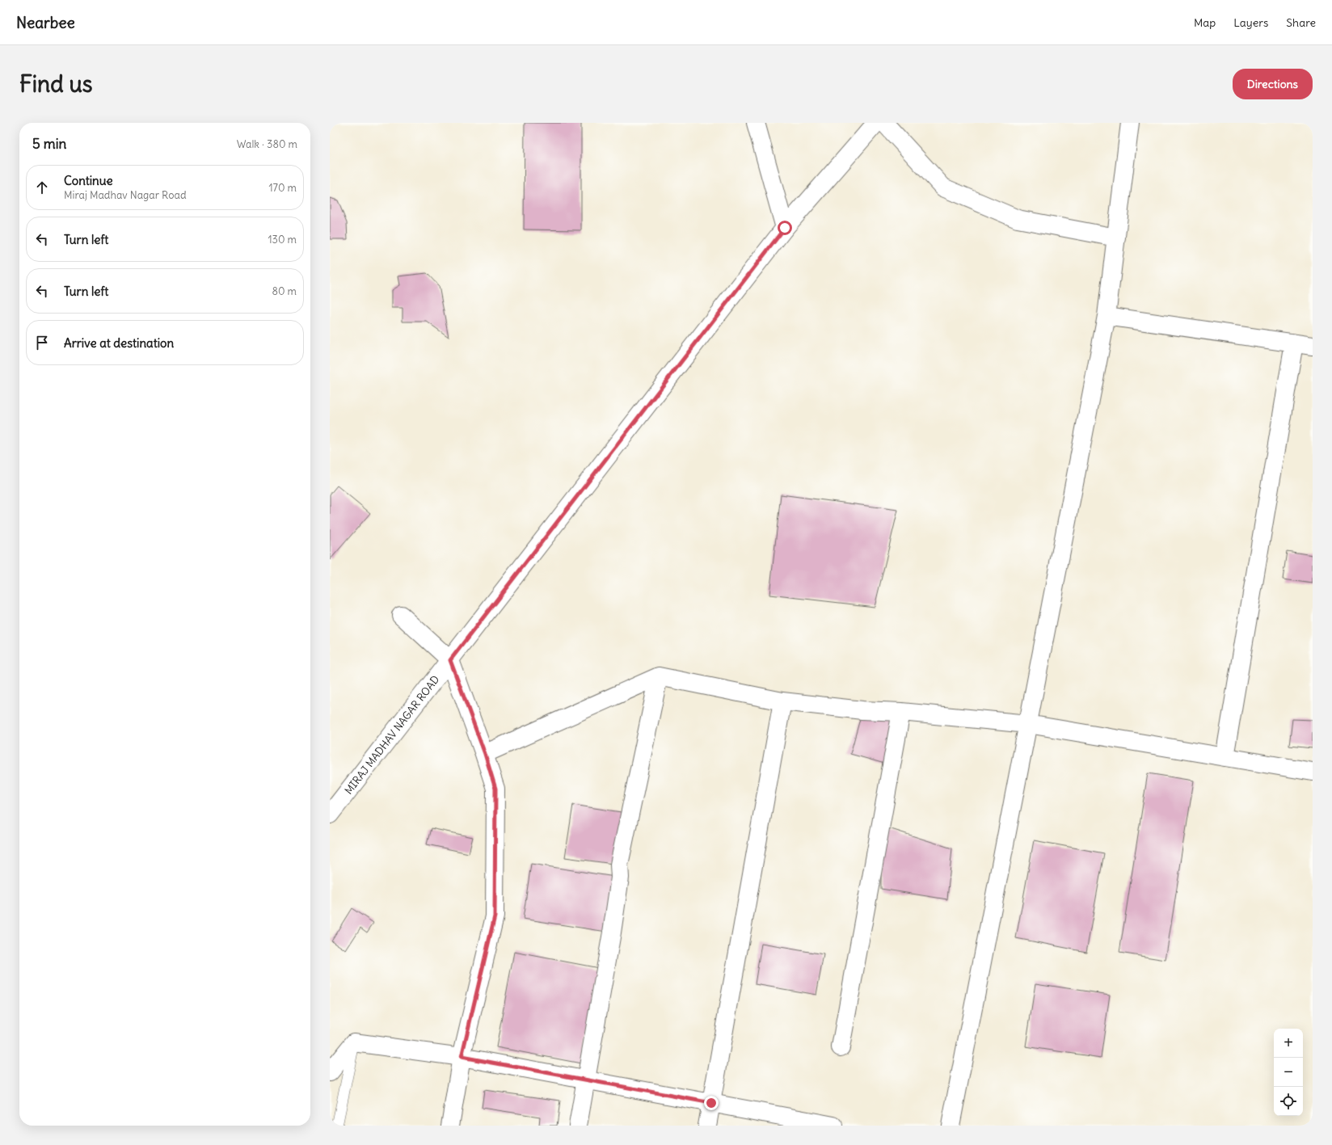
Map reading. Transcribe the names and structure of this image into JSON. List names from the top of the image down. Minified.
{"streets":{"street":["MIRAJ MADHAV NAGAR ROAD"]},"page":{"header":"Nearbee","nav":["Map","Layers","Share"],"buttons":"Directions","title":"Find us","heading":["5 min","Walk · 380 m"],"list":[["Continue","Miraj Madhav Nagar Road","170 m"],["Turn left","130 m"],["Turn left","80 m"],"Arrive at destination"],"map_buttons":["+","−"]}}
